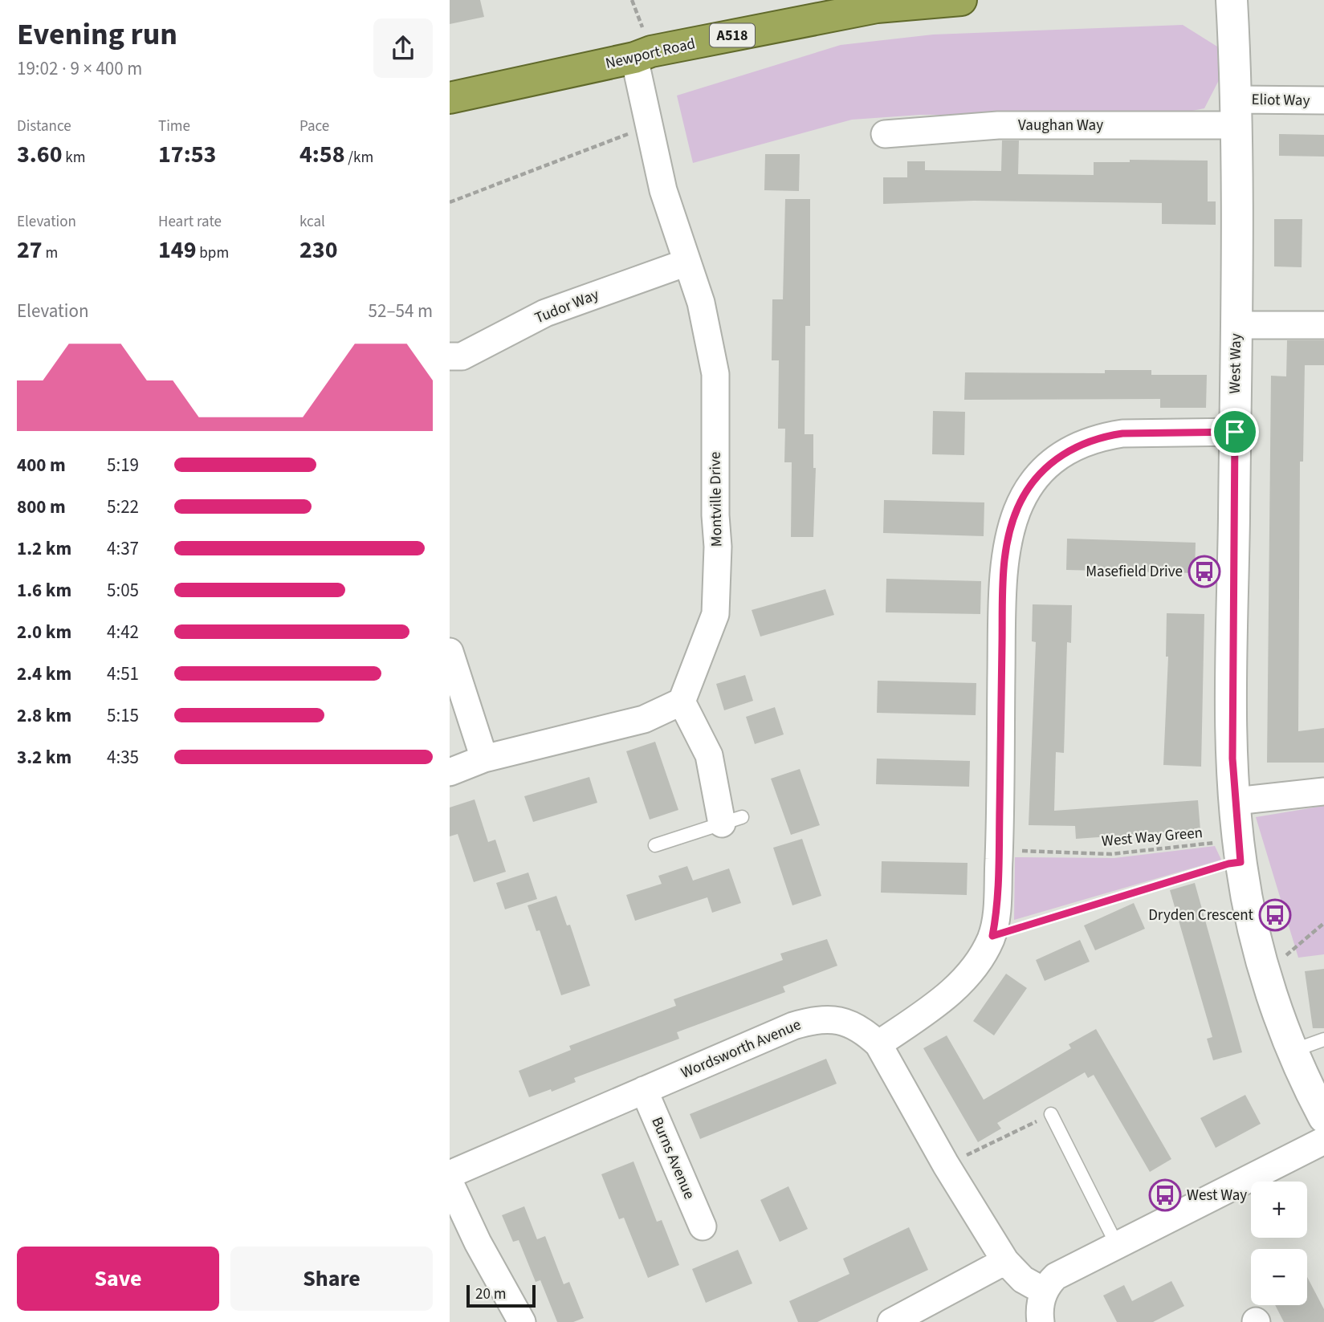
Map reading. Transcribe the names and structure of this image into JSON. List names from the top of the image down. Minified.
{"streets":{"highway":["A518","Newport Road"],"street":["Eliot Way","Vaughan Way","Tudor Way","West Way","Montville Drive","Wordsworth Avenue","Burns Avenue"],"path":["West Way Green"]},"crossings":[["Newport Road","Montville Drive"],["Eliot Way","Vaughan Way"],["Eliot Way","West Way"],["Vaughan Way","West Way"],["Tudor Way","Montville Drive"],["West Way","West Way Green"],["Wordsworth Avenue","Burns Avenue"]],"places":{"bus stop":["Masefield Drive","Dryden Crescent","West Way"]},"scale_bar":"20 m","page":{"heading":["Evening run","19:02 · 9 × 400 m"],"stats":[["Distance","3.60 km"],["Time","17:53"],["Pace","4:58 /km"],["Elevation","27 m"],["Heart rate","149 bpm"],["kcal","230"]],"chart":["Elevation","52–54 m"],"list":[{"name":"400 m","note":"5:19"},{"name":"800 m","note":"5:22"},{"name":"1.2 km","note":"4:37"},{"name":"1.6 km","note":"5:05"},{"name":"2.0 km","note":"4:42"},{"name":"2.4 km","note":"4:51"},{"name":"2.8 km","note":"5:15"},{"name":"3.2 km","note":"4:35"}],"map_buttons":["+","−"],"buttons":["Save","Share"],"scale":"20 m"}}
